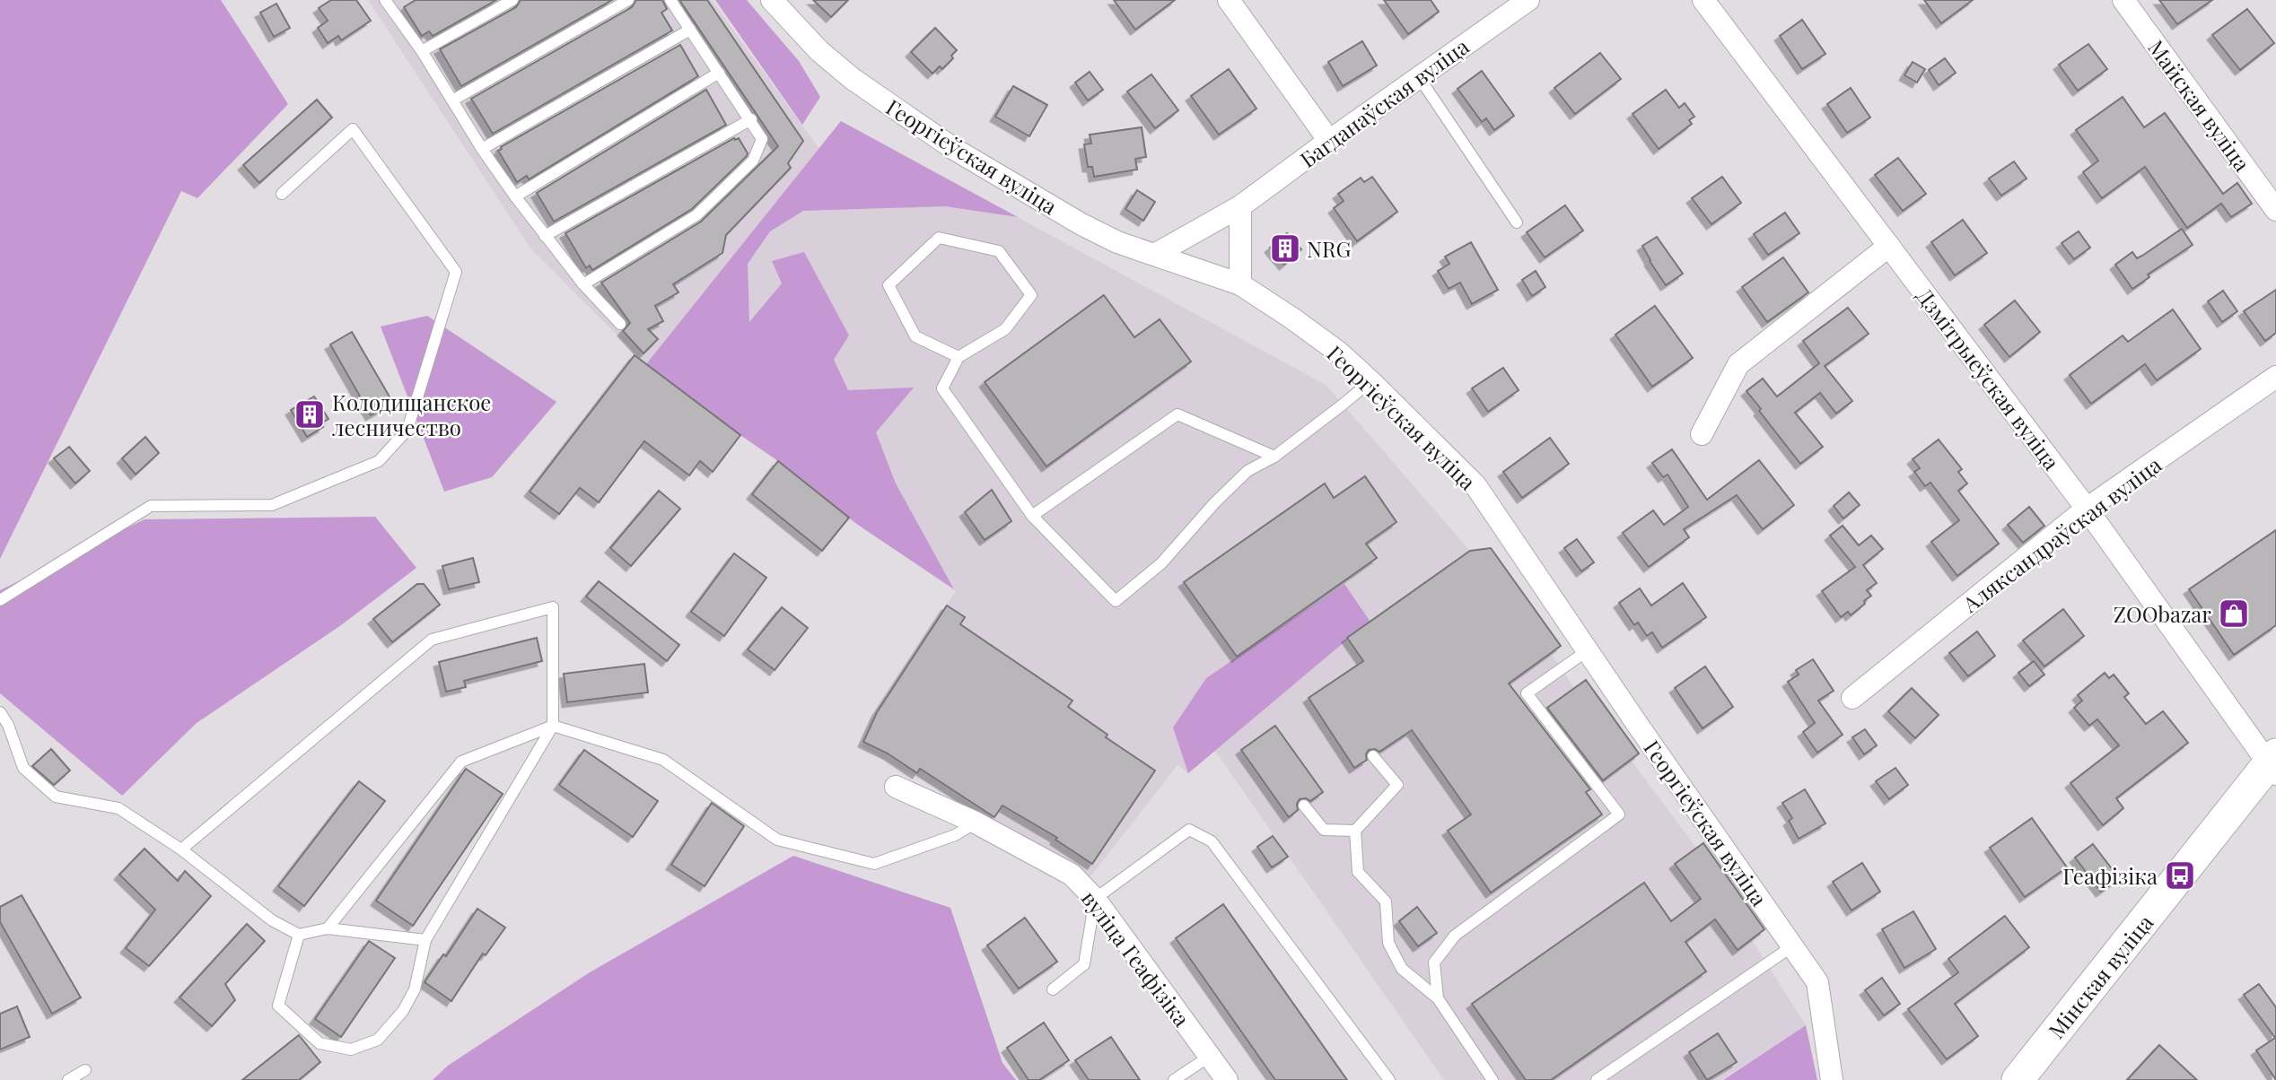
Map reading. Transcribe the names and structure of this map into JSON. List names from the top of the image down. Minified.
{"streets":{"main road":["Мінская вуліца"],"street":["Багданаўская вуліца","Майская вуліца","Георгіеўская вуліца","Дзмітрыеўская вуліца","Аляксандраўская вуліца","вуліца Геафізіка"]},"crossings":[["Багданаўская вуліца","Георгіеўская вуліца"],["Дзмітрыеўская вуліца","Аляксандраўская вуліца"],["Дзмітрыеўская вуліца","Мінская вуліца"]],"places":{"building":["NRG","Колодищанское лесничество"],"shop":["ZOObazar"],"bus stop":["Геафізіка"]}}
